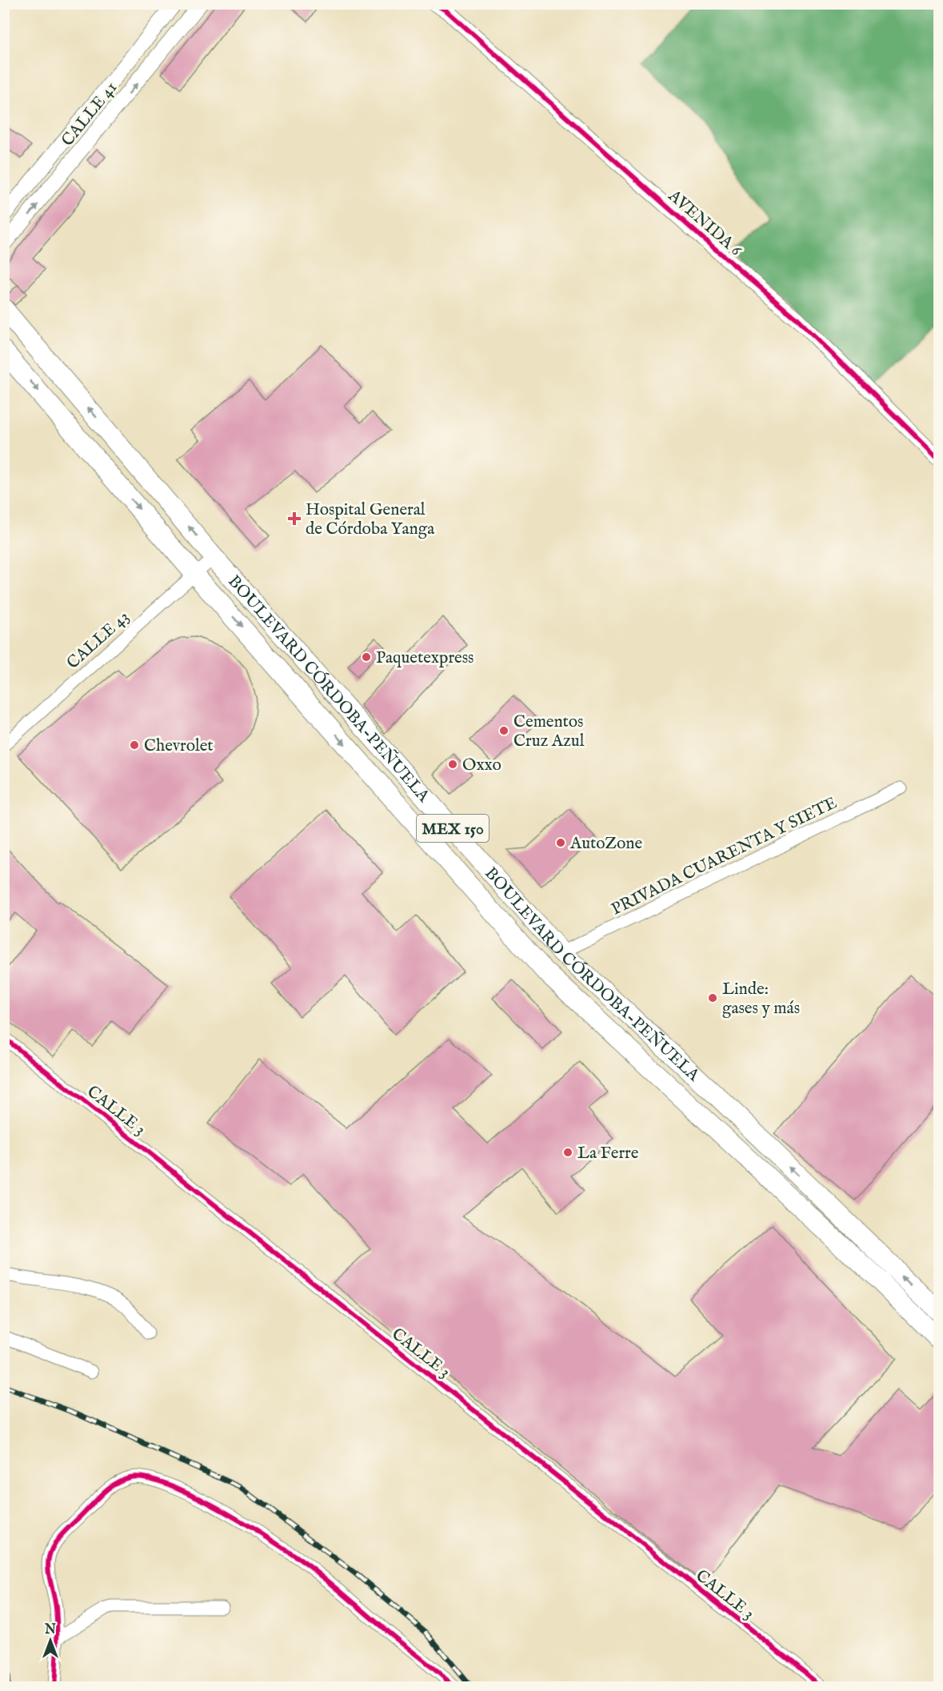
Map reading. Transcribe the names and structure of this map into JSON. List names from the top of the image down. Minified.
{"streets":{"main road":["BOULEVARD CÓRDOBA-PEÑUELA","MEX 150"],"street":["CALLE 41","AVENIDA 6","CALLE 43","PRIVADA CUARENTA Y SIETE","CALLE 3"]},"crossings":[["CALLE 43","BOULEVARD CÓRDOBA-PEÑUELA"],["BOULEVARD CÓRDOBA-PEÑUELA","PRIVADA CUARENTA Y SIETE"]],"places":{"health":["Hospital General de Córdoba Yanga"],"other":["Paquetexpress","Cementos Cruz Azul","Chevrolet","Oxxo","AutoZone","Linde: gases y más","La Ferre"]},"north":"top"}
